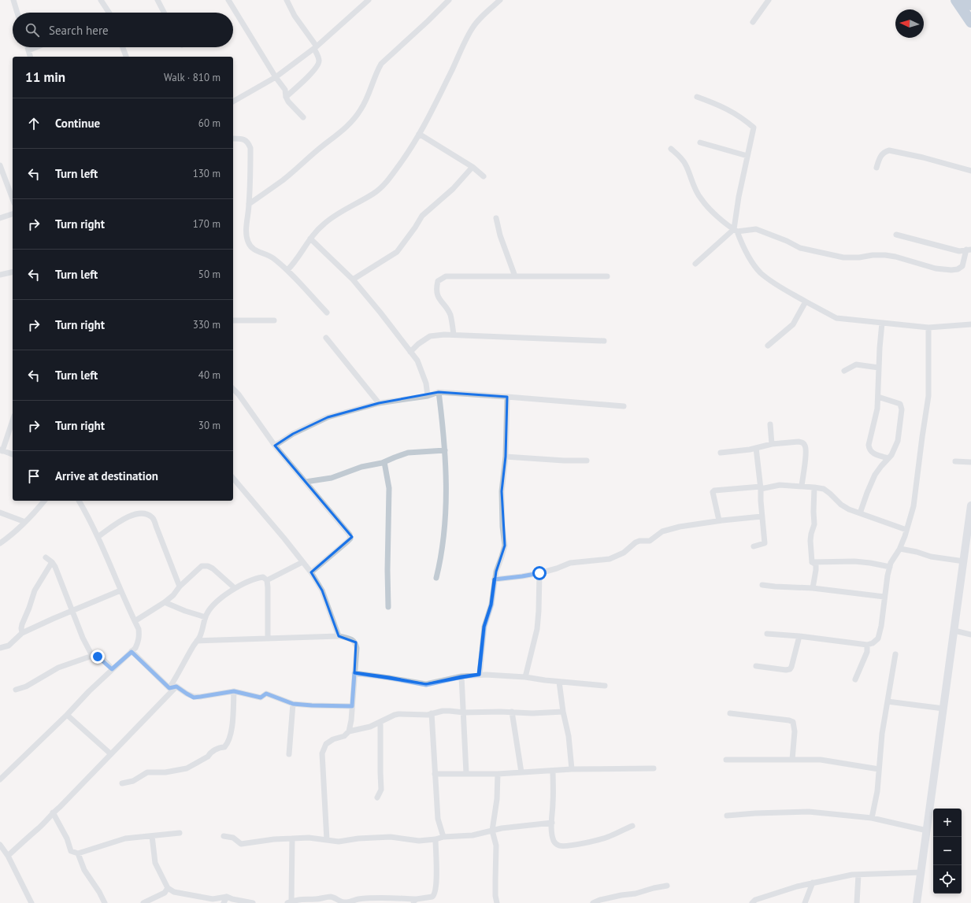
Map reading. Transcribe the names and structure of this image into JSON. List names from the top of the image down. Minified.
{"north":"left","page":{"search":"Search here","heading":["11 min","Walk · 810 m"],"list":[["Continue","60 m"],["Turn left","130 m"],["Turn right","170 m"],["Turn left","50 m"],["Turn right","330 m"],["Turn left","40 m"],["Turn right","30 m"],"Arrive at destination"],"map_buttons":["+","−"]}}
